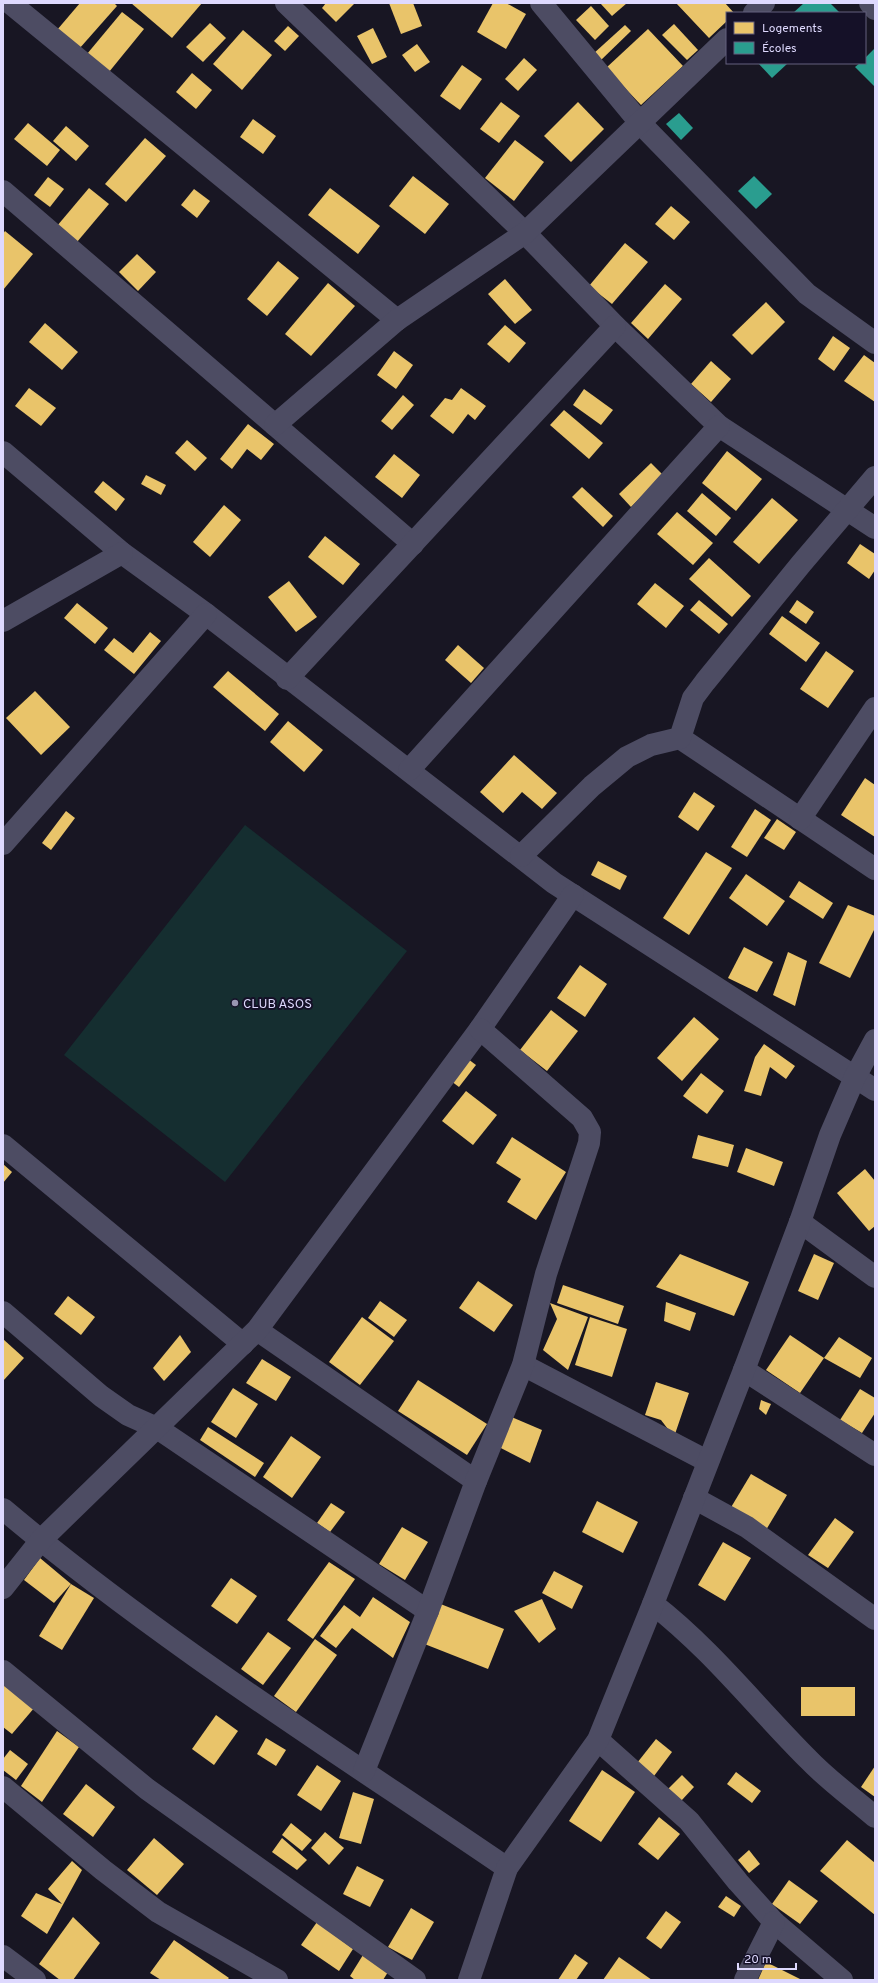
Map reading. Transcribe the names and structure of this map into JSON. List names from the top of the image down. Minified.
{"places":["CLUB ASOS"],"legend":["Logements","Écoles"],"scale_bar":"20 m"}
